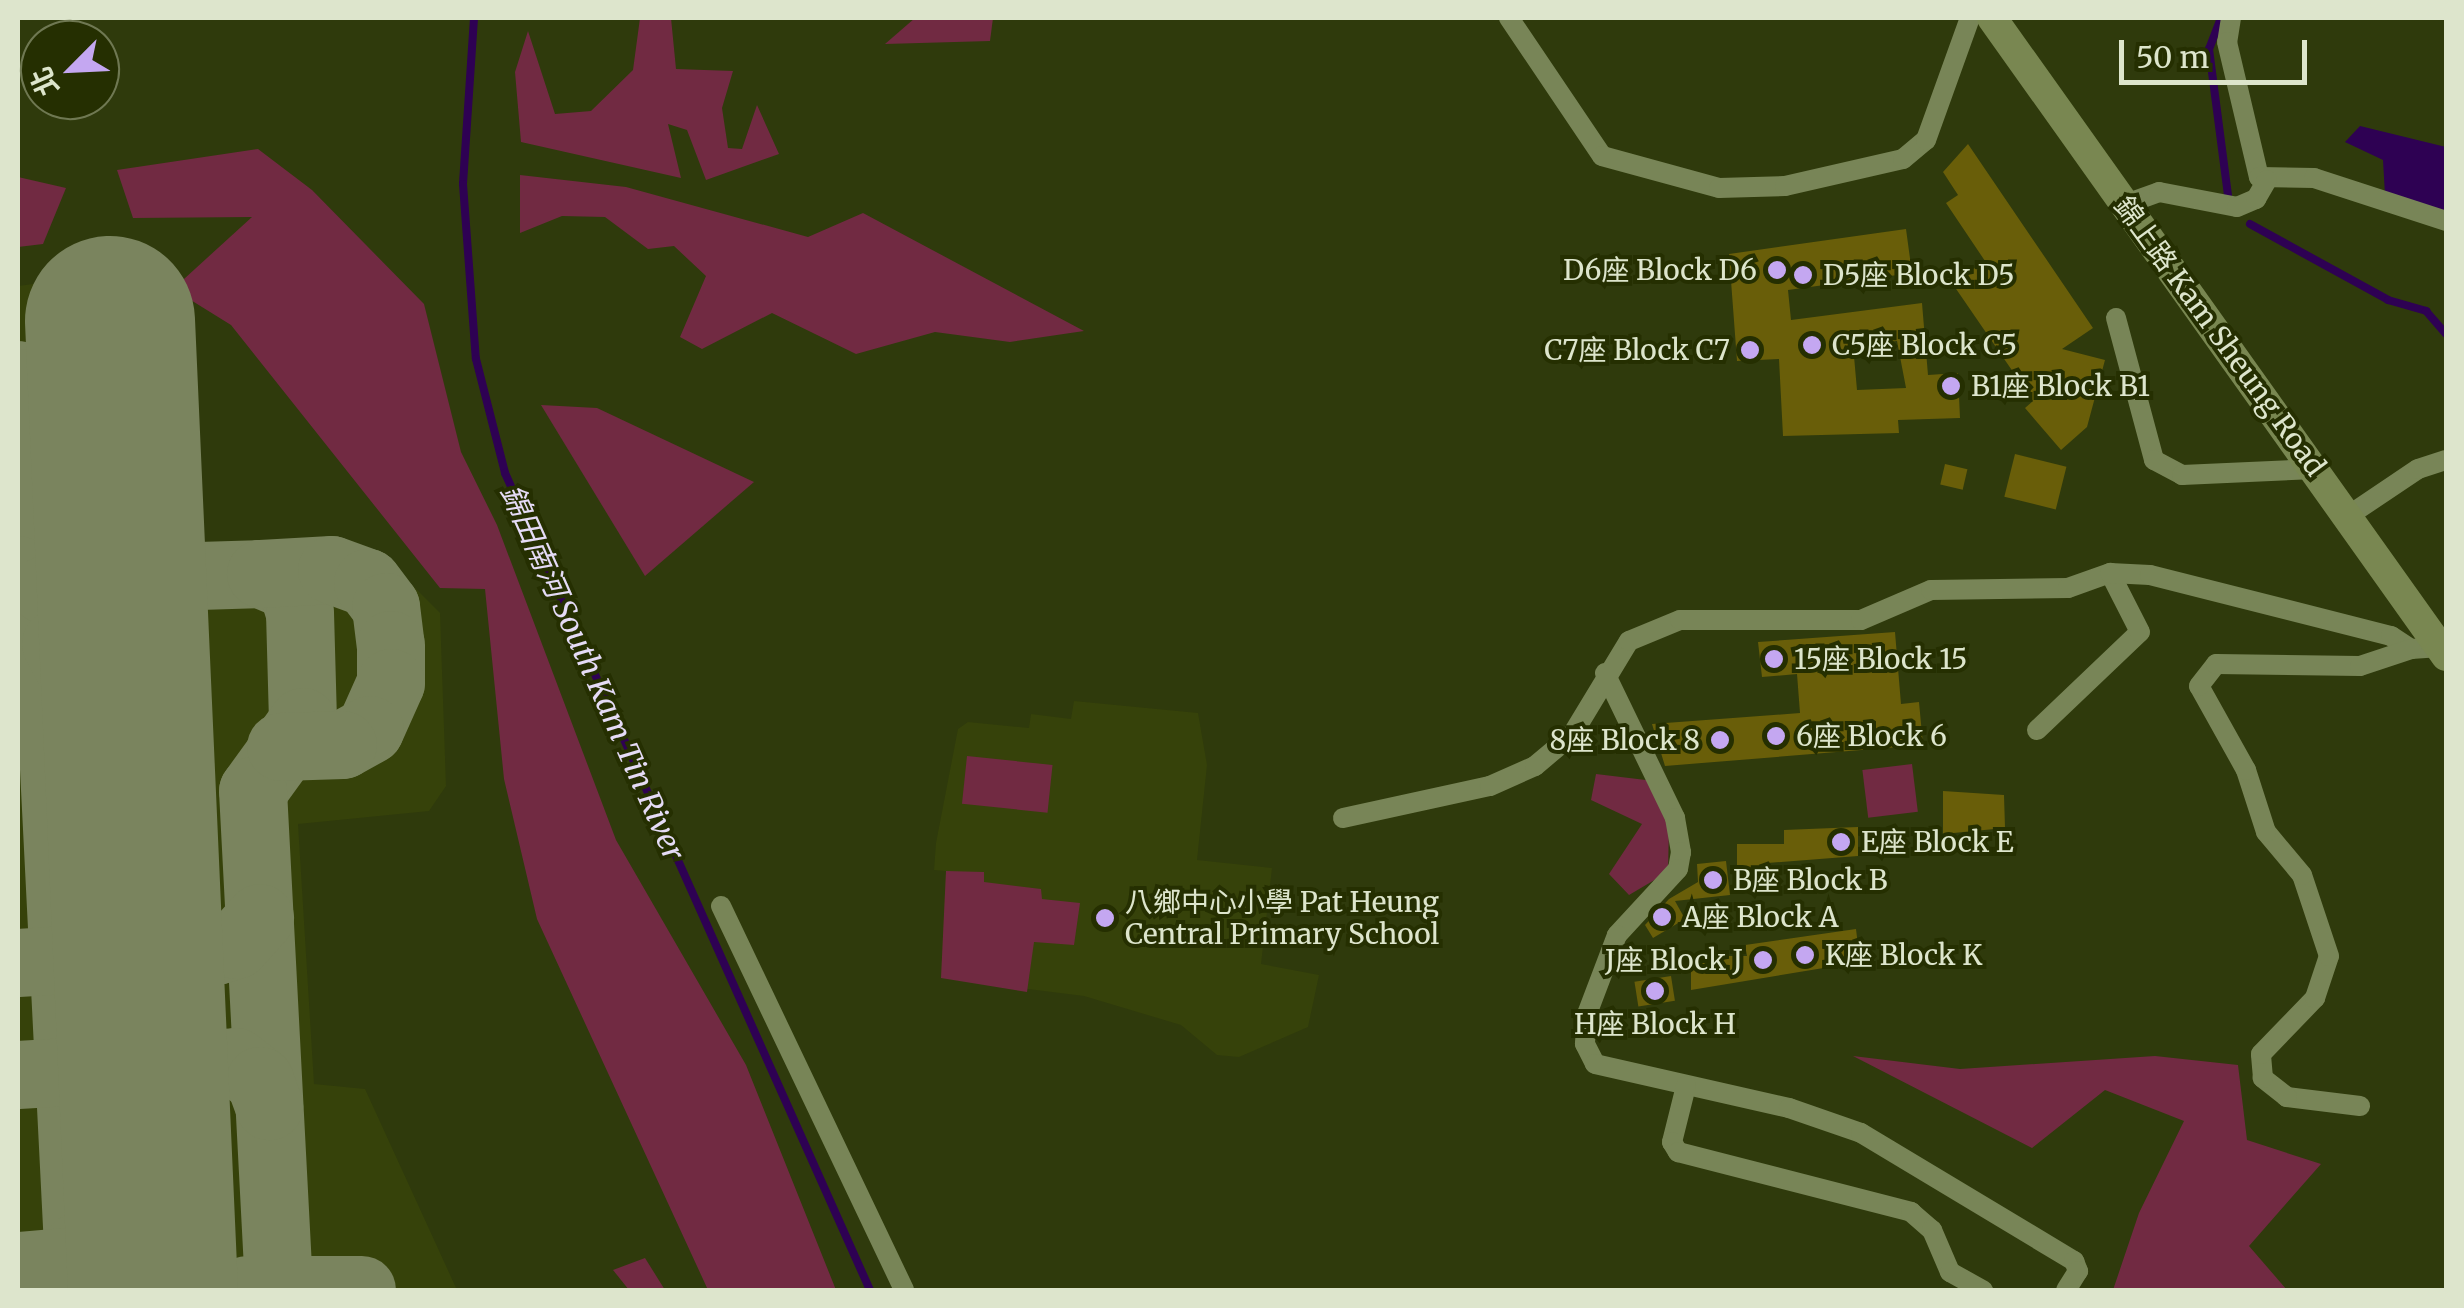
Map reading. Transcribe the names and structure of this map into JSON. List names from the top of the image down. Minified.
{"streets":{"main road":["錦上路 Kam Sheung Road"]},"water":["錦田南河 South Kam Tin River"],"places":["D6座 Block D6","D5座 Block D5","C5座 Block C5","C7座 Block C7","B1座 Block B1","15座 Block 15","6座 Block 6","8座 Block 8","E座 Block E","B座 Block B","A座 Block A","八鄉中心小學 Pat Heung Central Primary School","K座 Block K","J座 Block J","H座 Block H"],"scale_bar":"50 m","north":"bottom left"}
